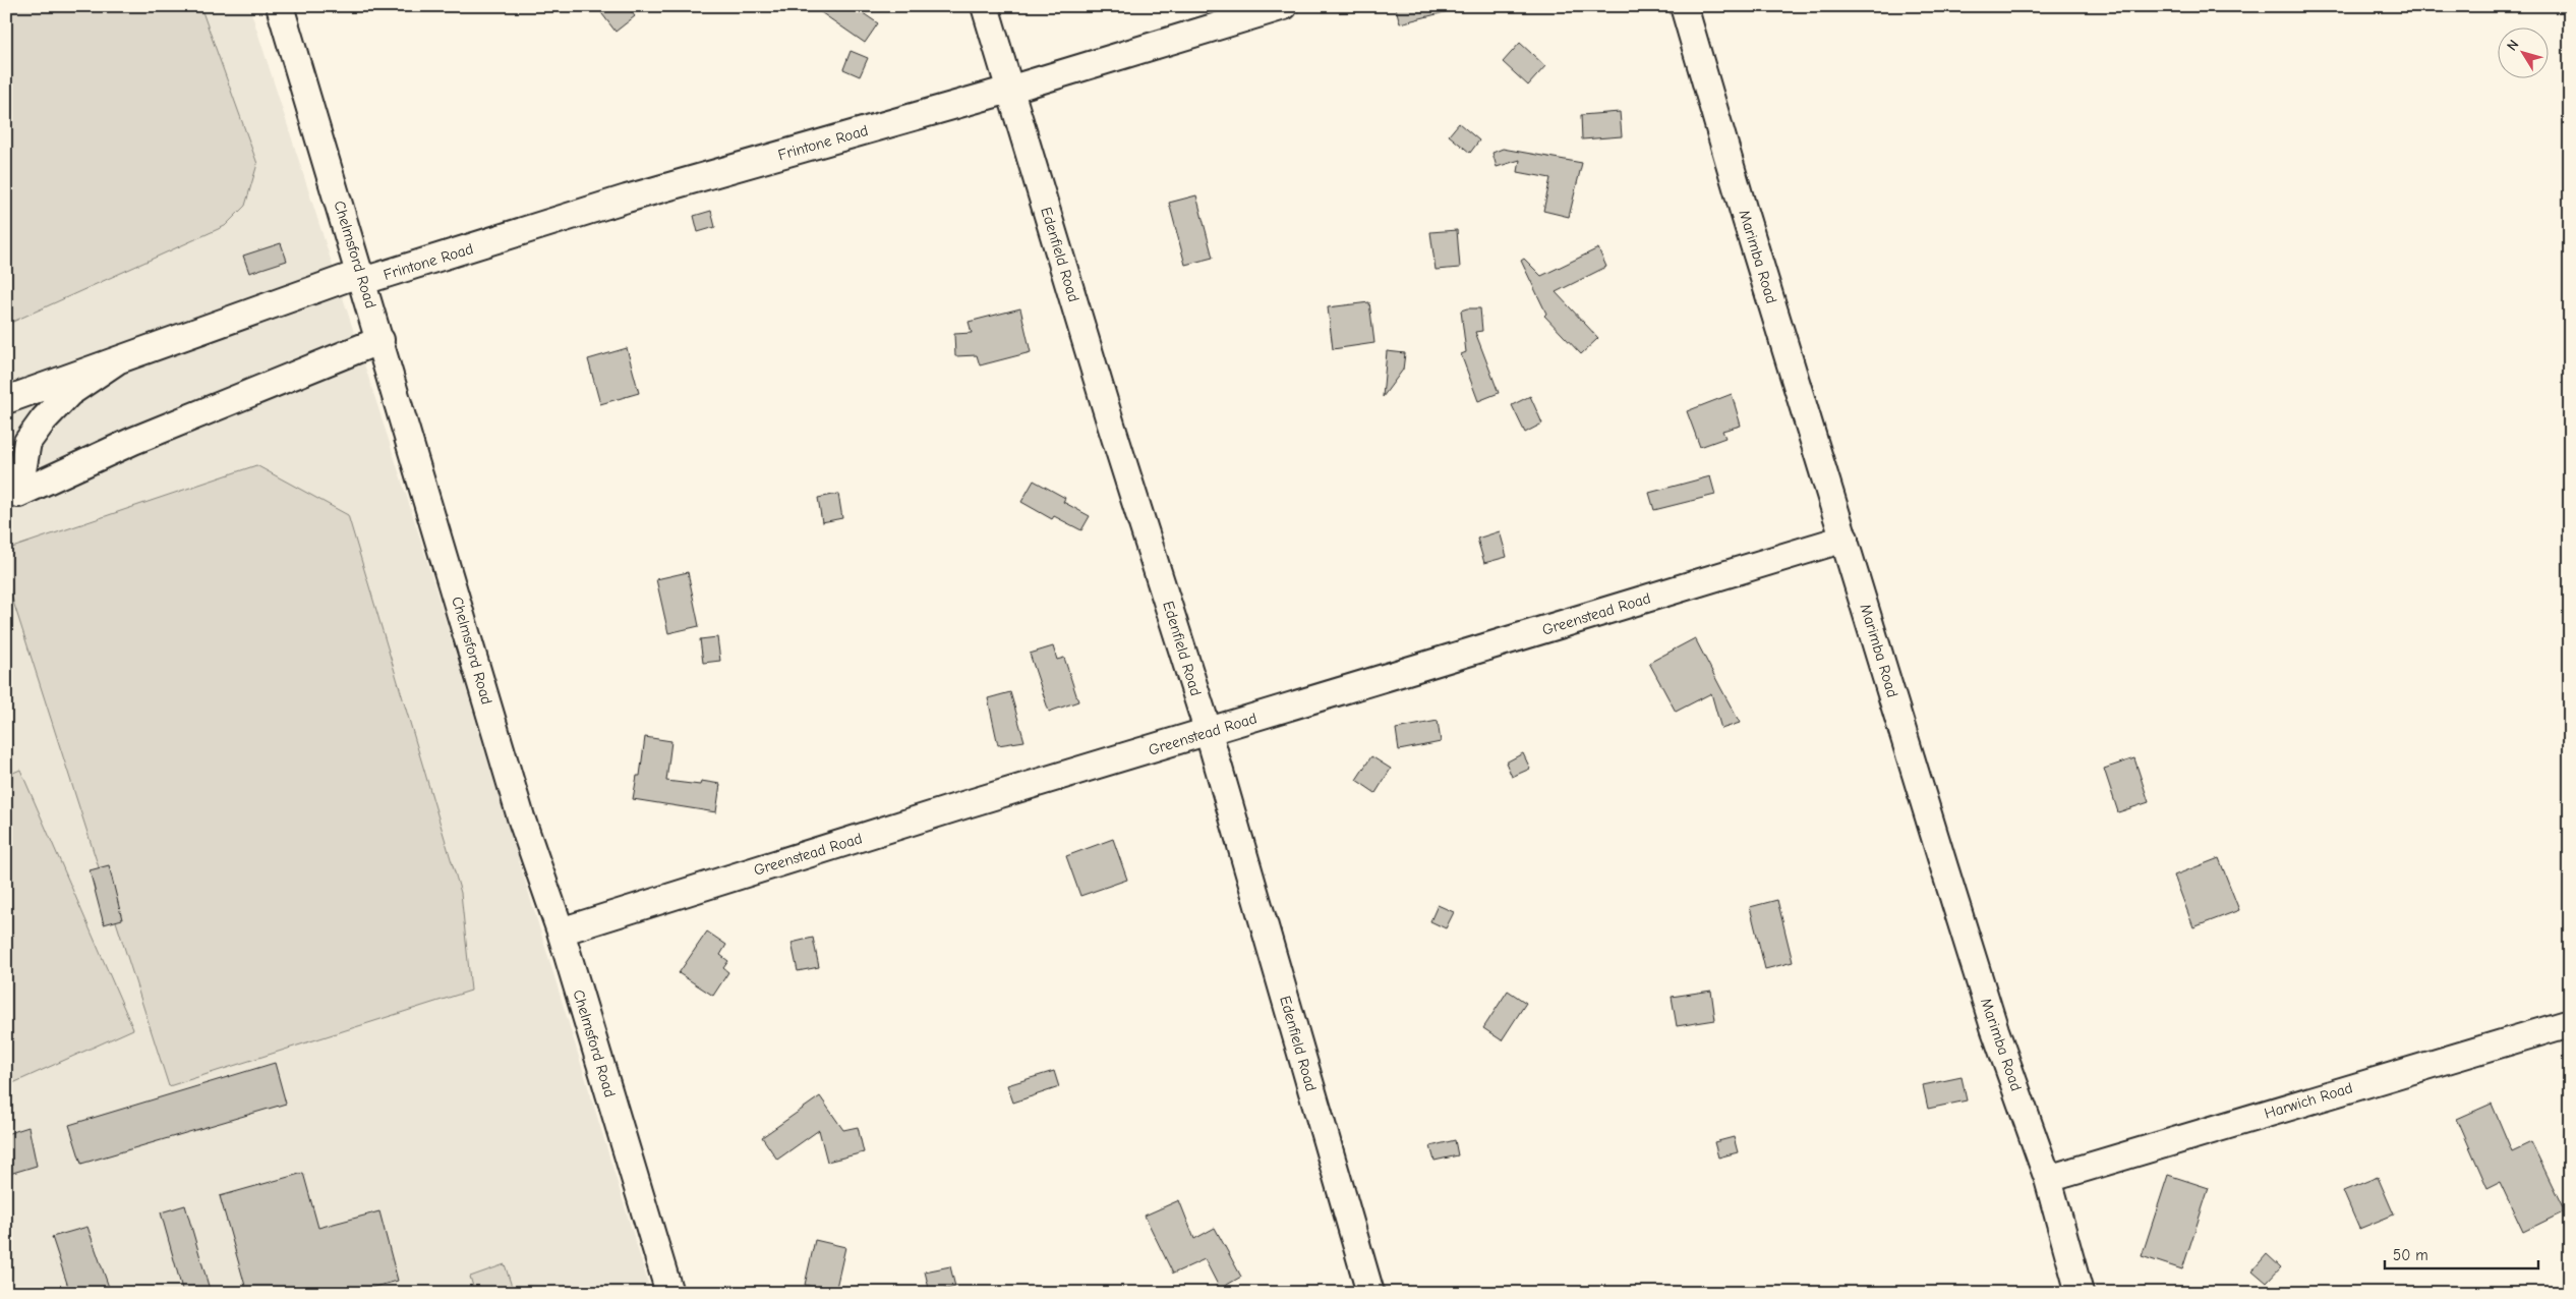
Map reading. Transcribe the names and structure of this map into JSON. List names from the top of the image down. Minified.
{"streets":{"street":["Frintone Road","Chelmsford Road","Edenfield Road","Marimba Road","Greenstead Road","Harwich Road"]},"crossings":[["Frintone Road","Chelmsford Road"],["Frintone Road","Edenfield Road"],["Chelmsford Road","Greenstead Road"],["Edenfield Road","Greenstead Road"],["Marimba Road","Greenstead Road"],["Marimba Road","Harwich Road"]],"scale_bar":"50 m","north":"top left"}
